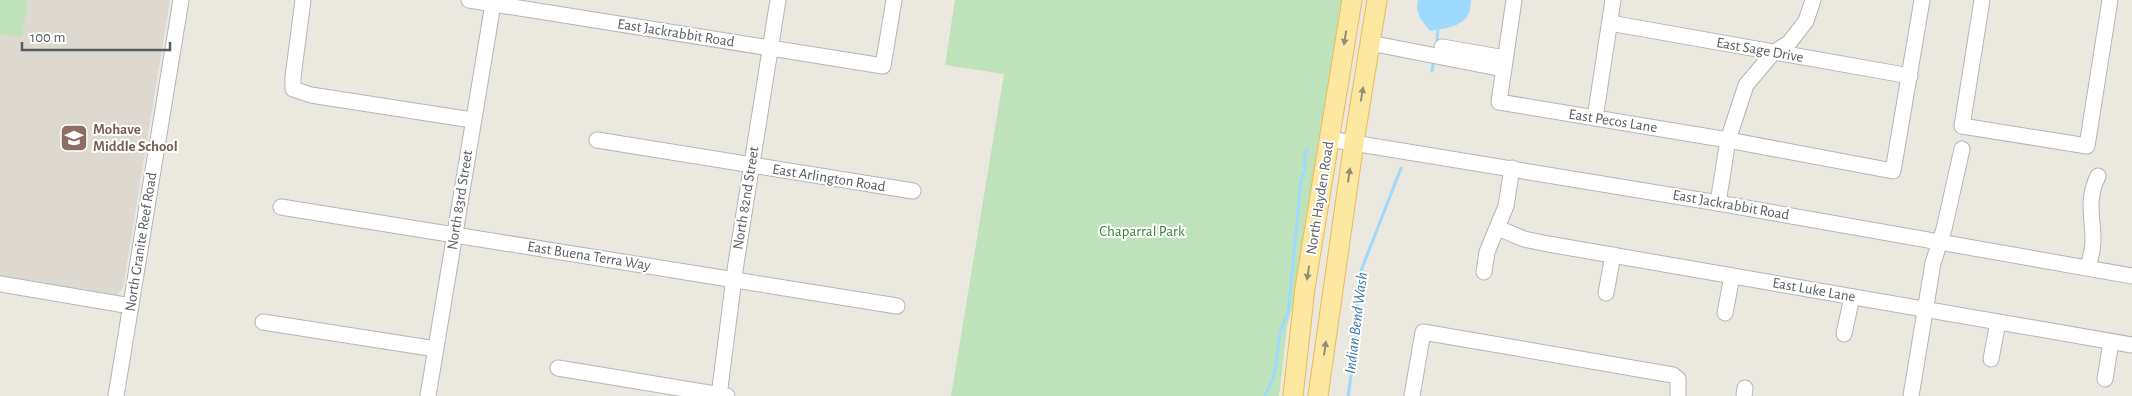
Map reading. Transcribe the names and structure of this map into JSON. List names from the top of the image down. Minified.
{"streets":{"main road":["North Hayden Road"],"street":["East Jackrabbit Road","East Sage Drive","East Pecos Lane","East Arlington Road","North 82nd Street","North 83rd Street","North Granite Reef Road","East Buena Terra Way","East Luke Lane"]},"crossings":[["East Jackrabbit Road","North 82nd Street"],["East Jackrabbit Road","North Hayden Road"],["East Jackrabbit Road","North 83rd Street"],["East Sage Drive","East Pecos Lane"],["East Arlington Road","North 82nd Street"],["North 82nd Street","East Buena Terra Way"],["North 83rd Street","East Buena Terra Way"]],"water":["Indian Bend Wash"],"parks":["Chaparral Park"],"places":{"school or university":["Mohave Middle School"]},"scale_bar":"100 m"}
